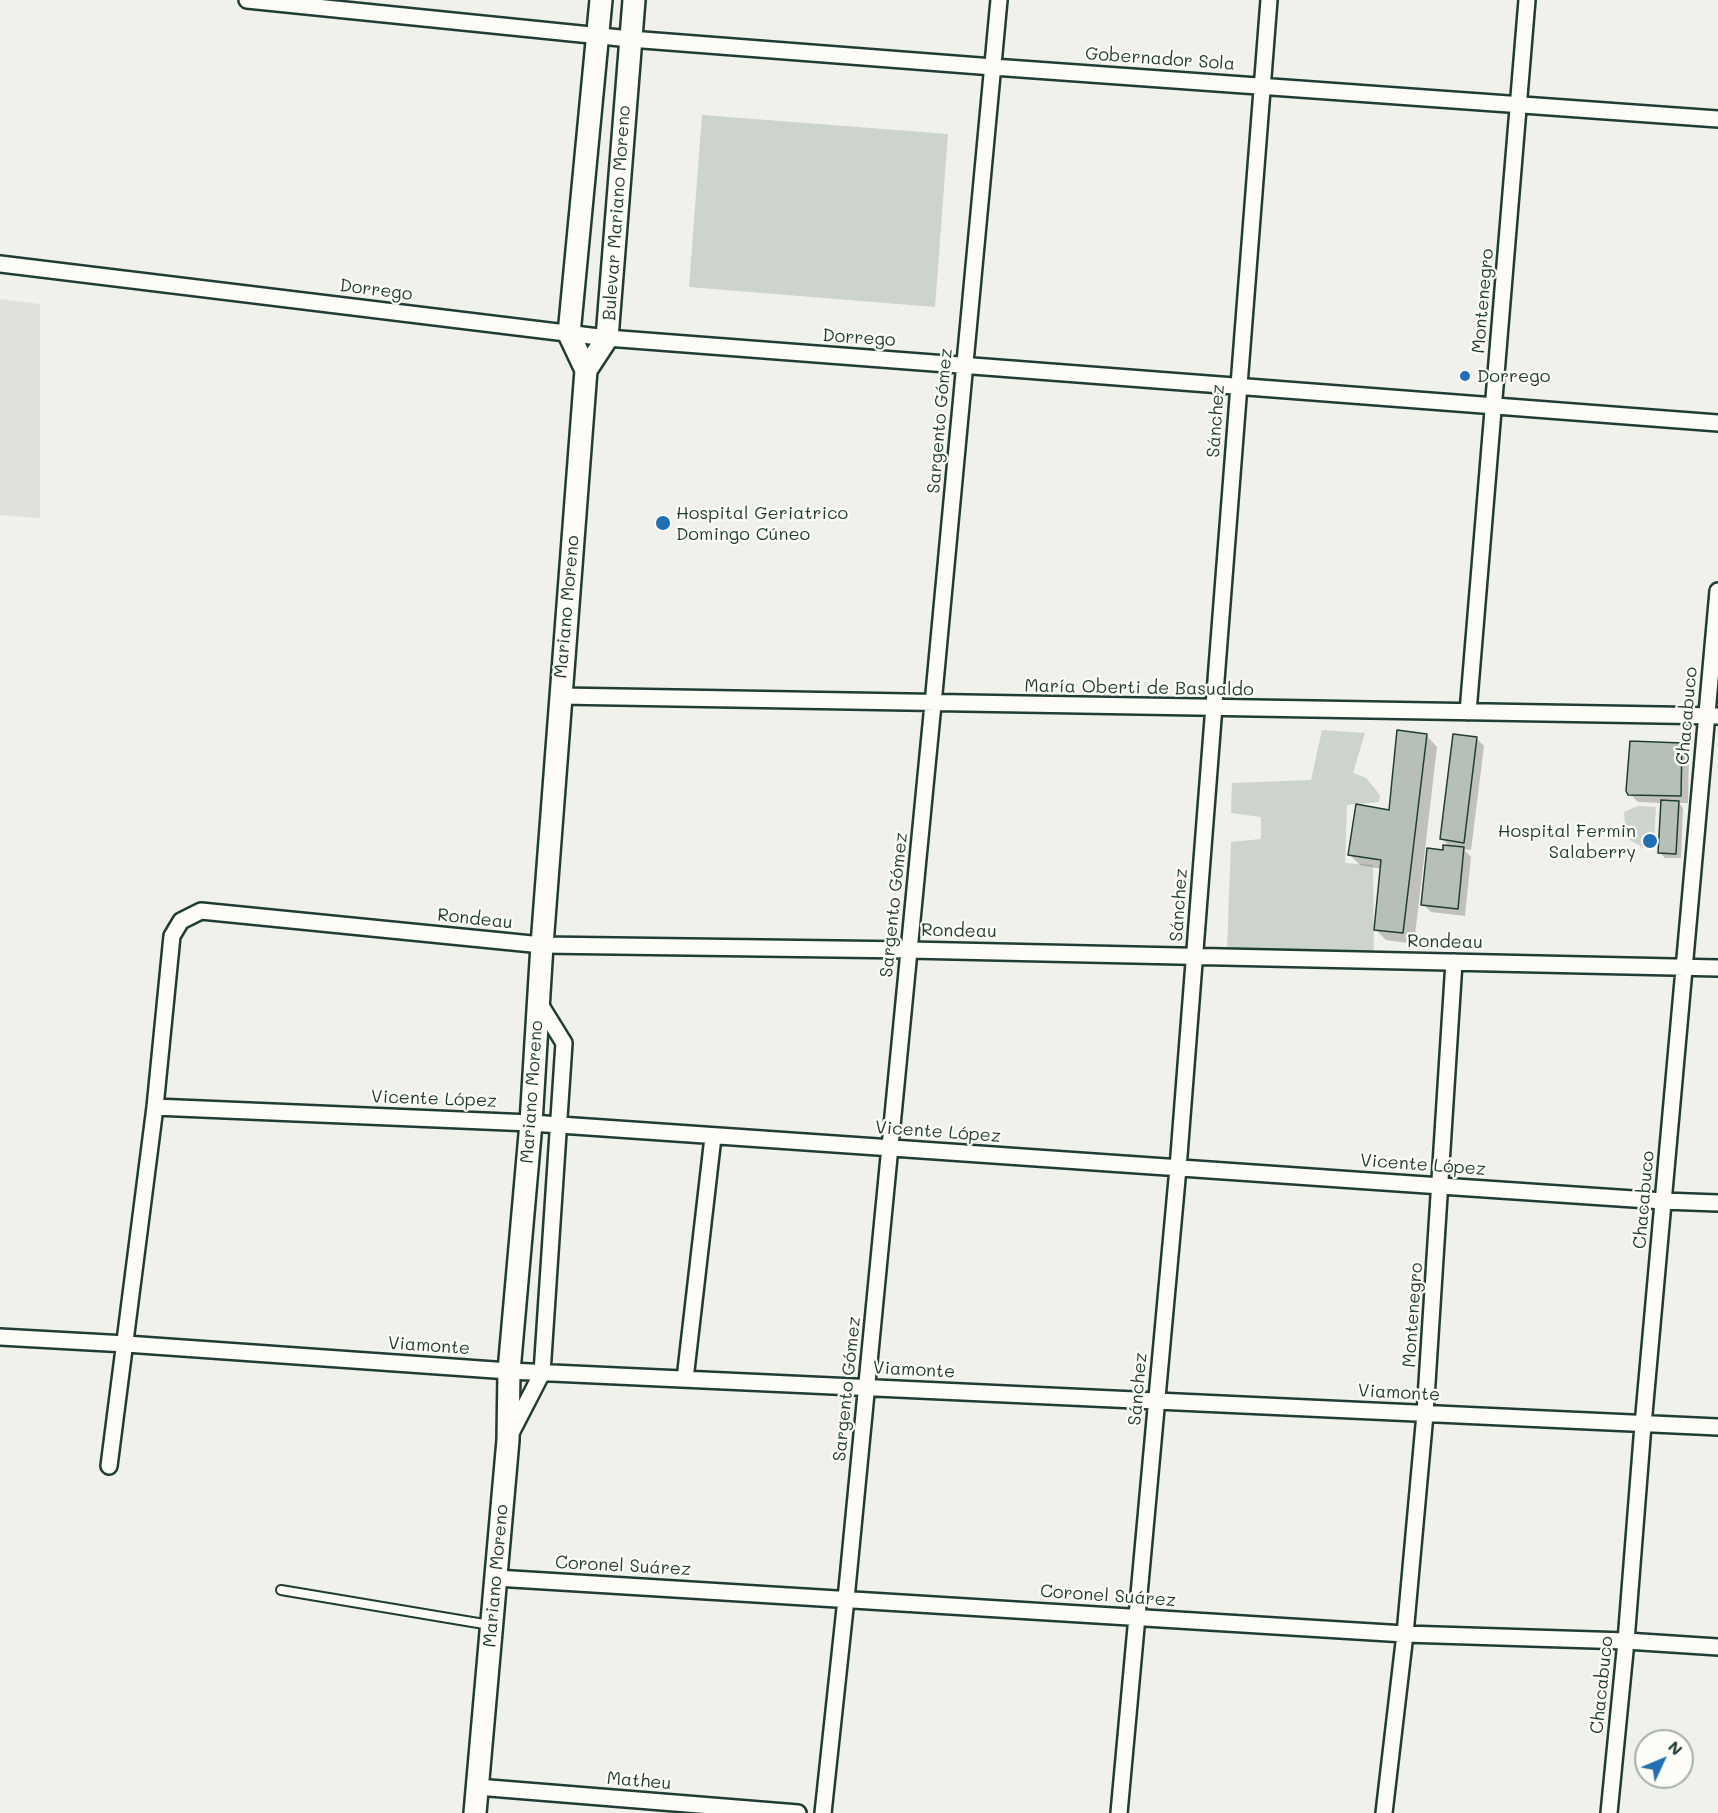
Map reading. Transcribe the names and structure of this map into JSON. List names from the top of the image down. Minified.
{"streets":{"main road":["Bulevar Mariano Moreno","Mariano Moreno"],"street":["Gobernador Sola","Dorrego","Montenegro","Sargento Gómez","Sánchez","María Oberti de Basualdo","Chacabuco","Rondeau","Vicente López","Viamonte","Coronel Suárez","Matheu"]},"crossings":[["Gobernador Sola","Bulevar Mariano Moreno"],["Gobernador Sola","Montenegro"],["Gobernador Sola","Sargento Gómez"],["Gobernador Sola","Sánchez"],["Bulevar Mariano Moreno","Dorrego"],["Bulevar Mariano Moreno","Mariano Moreno"],["Dorrego","Montenegro"],["Dorrego","Sargento Gómez"],["Dorrego","Sánchez"],["Montenegro","María Oberti de Basualdo"],["Montenegro","Rondeau"],["Montenegro","Vicente López"],["Montenegro","Viamonte"],["Montenegro","Coronel Suárez"],["Sargento Gómez","María Oberti de Basualdo"],["Sargento Gómez","Rondeau"],["Sargento Gómez","Vicente López"],["Sargento Gómez","Viamonte"],["Sargento Gómez","Coronel Suárez"],["Sánchez","María Oberti de Basualdo"],["Sánchez","Rondeau"],["Sánchez","Vicente López"],["Sánchez","Viamonte"],["Sánchez","Coronel Suárez"],["Mariano Moreno","María Oberti de Basualdo"],["Mariano Moreno","Rondeau"],["Mariano Moreno","Vicente López"],["Mariano Moreno","Viamonte"],["Mariano Moreno","Coronel Suárez"],["Mariano Moreno","Matheu"],["María Oberti de Basualdo","Chacabuco"],["Chacabuco","Rondeau"],["Chacabuco","Vicente López"],["Chacabuco","Viamonte"],["Chacabuco","Coronel Suárez"],["Rondeau","Vicente López"]],"places":["Dorrego","Hospital Geriatrico Domingo Cúneo","Hospital Fermin Salaberry"],"north":"top right"}
